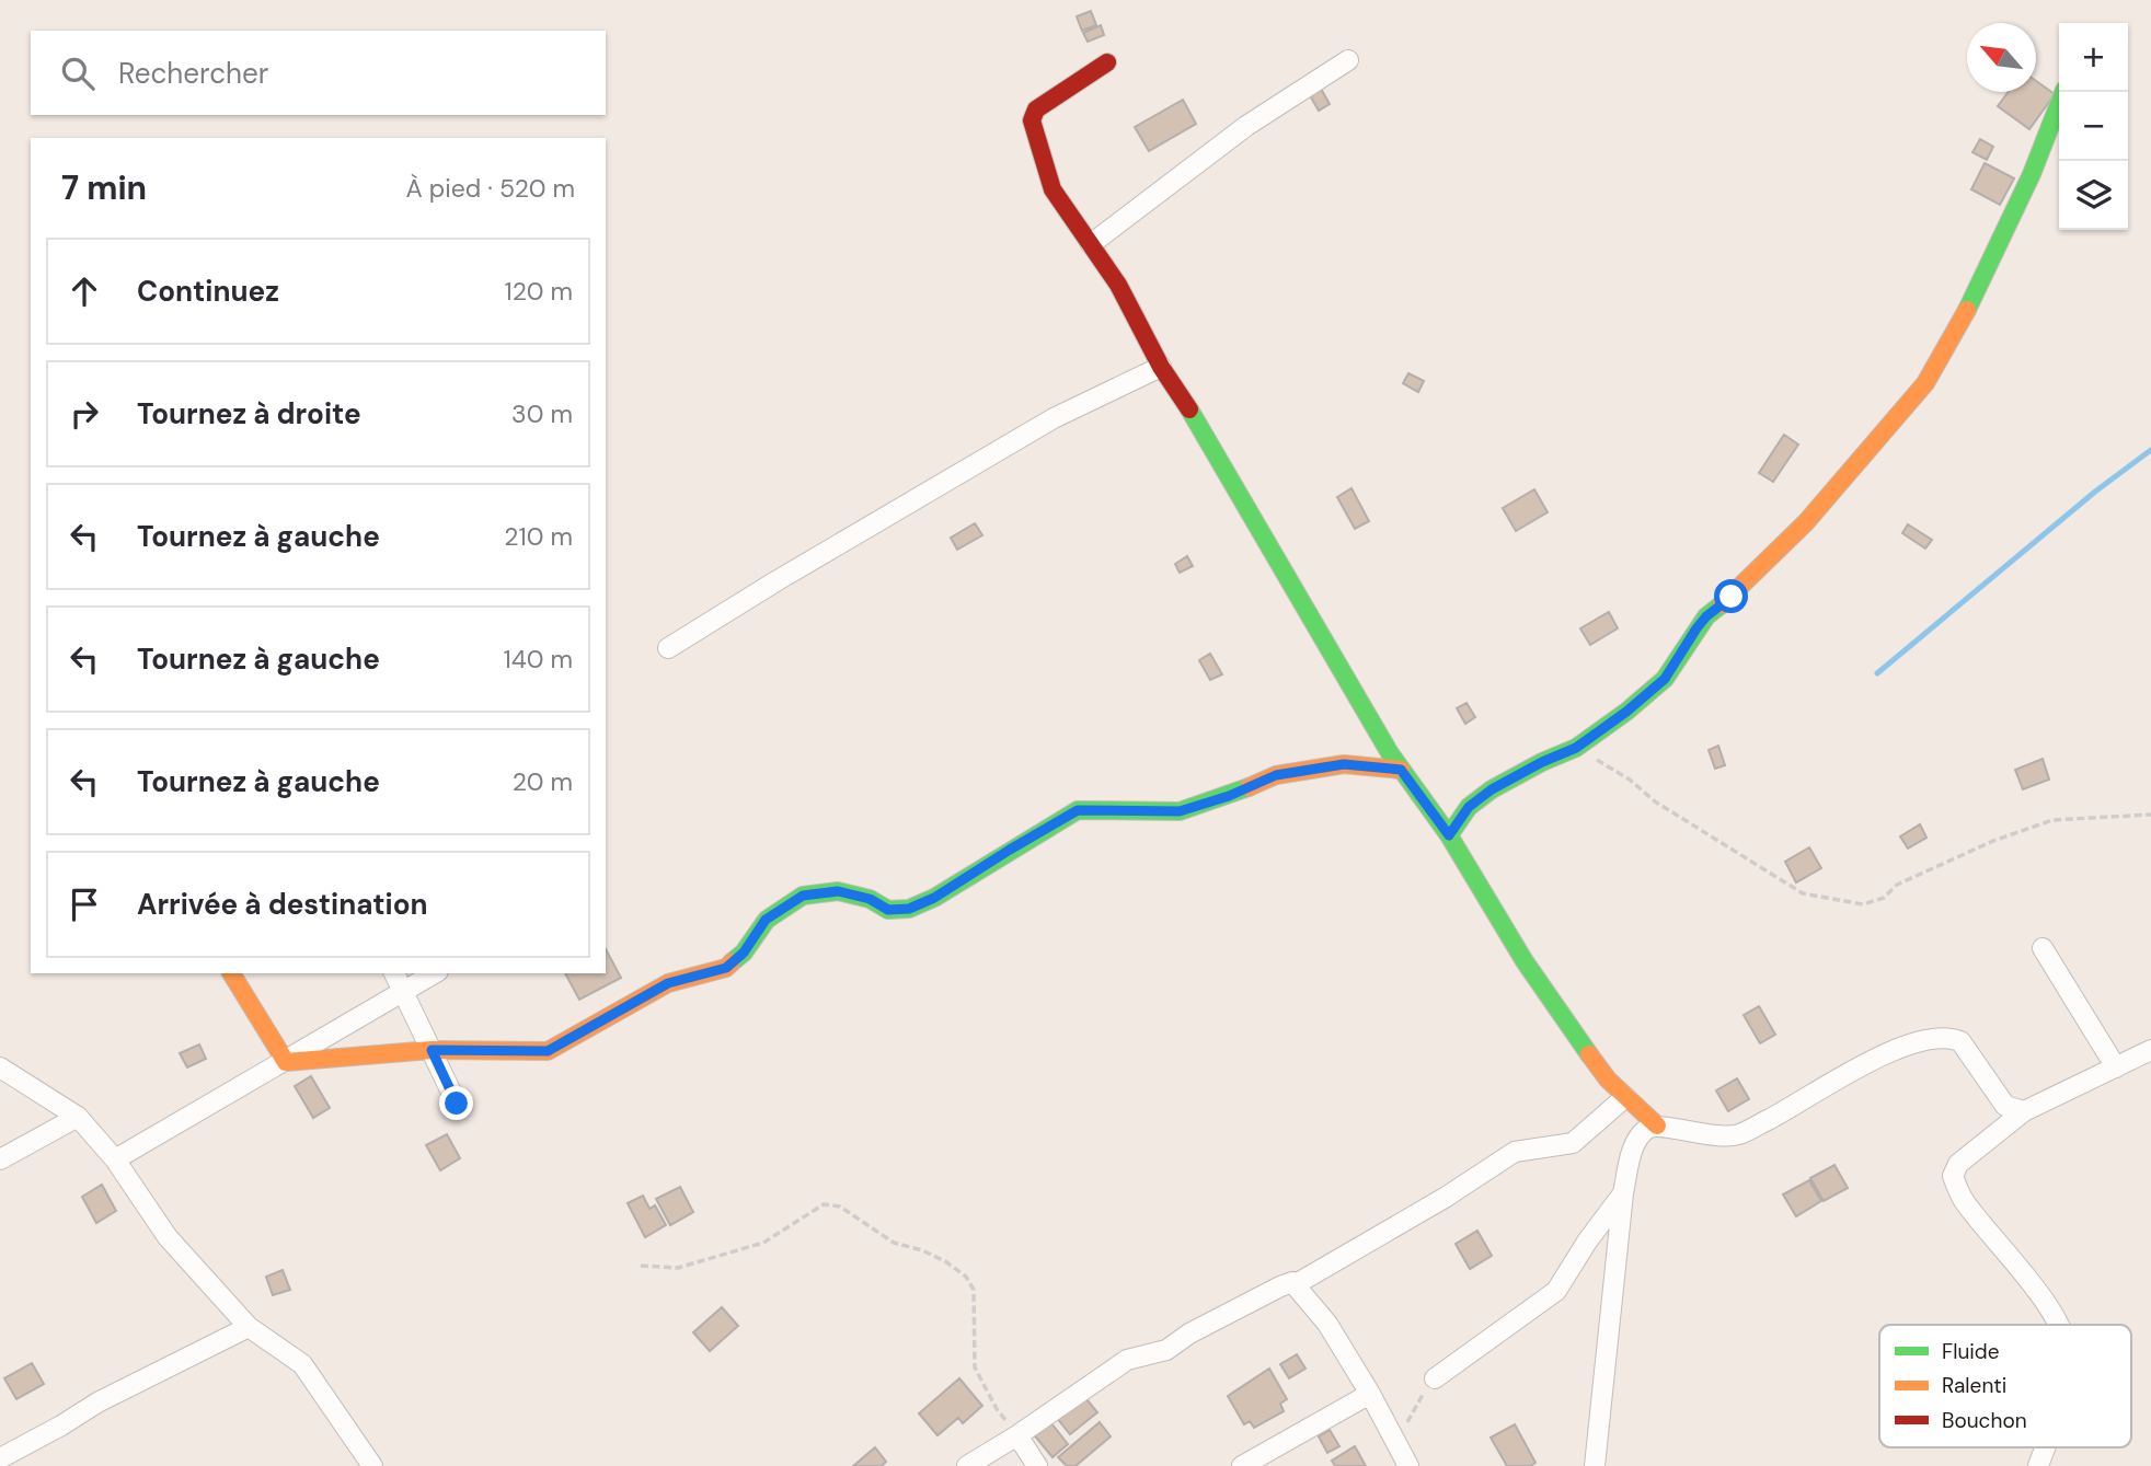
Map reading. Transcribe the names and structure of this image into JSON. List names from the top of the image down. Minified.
{"legend":["Fluide","Ralenti","Bouchon"],"north":"top left","page":{"map_buttons":["+","−"],"search":"Rechercher","heading":["7 min","À pied · 520 m"],"list":[["Continuez","120 m"],["Tournez à droite","30 m"],["Tournez à gauche","210 m"],["Tournez à gauche","140 m"],["Tournez à gauche","20 m"],"Arrivée à destination"]}}
